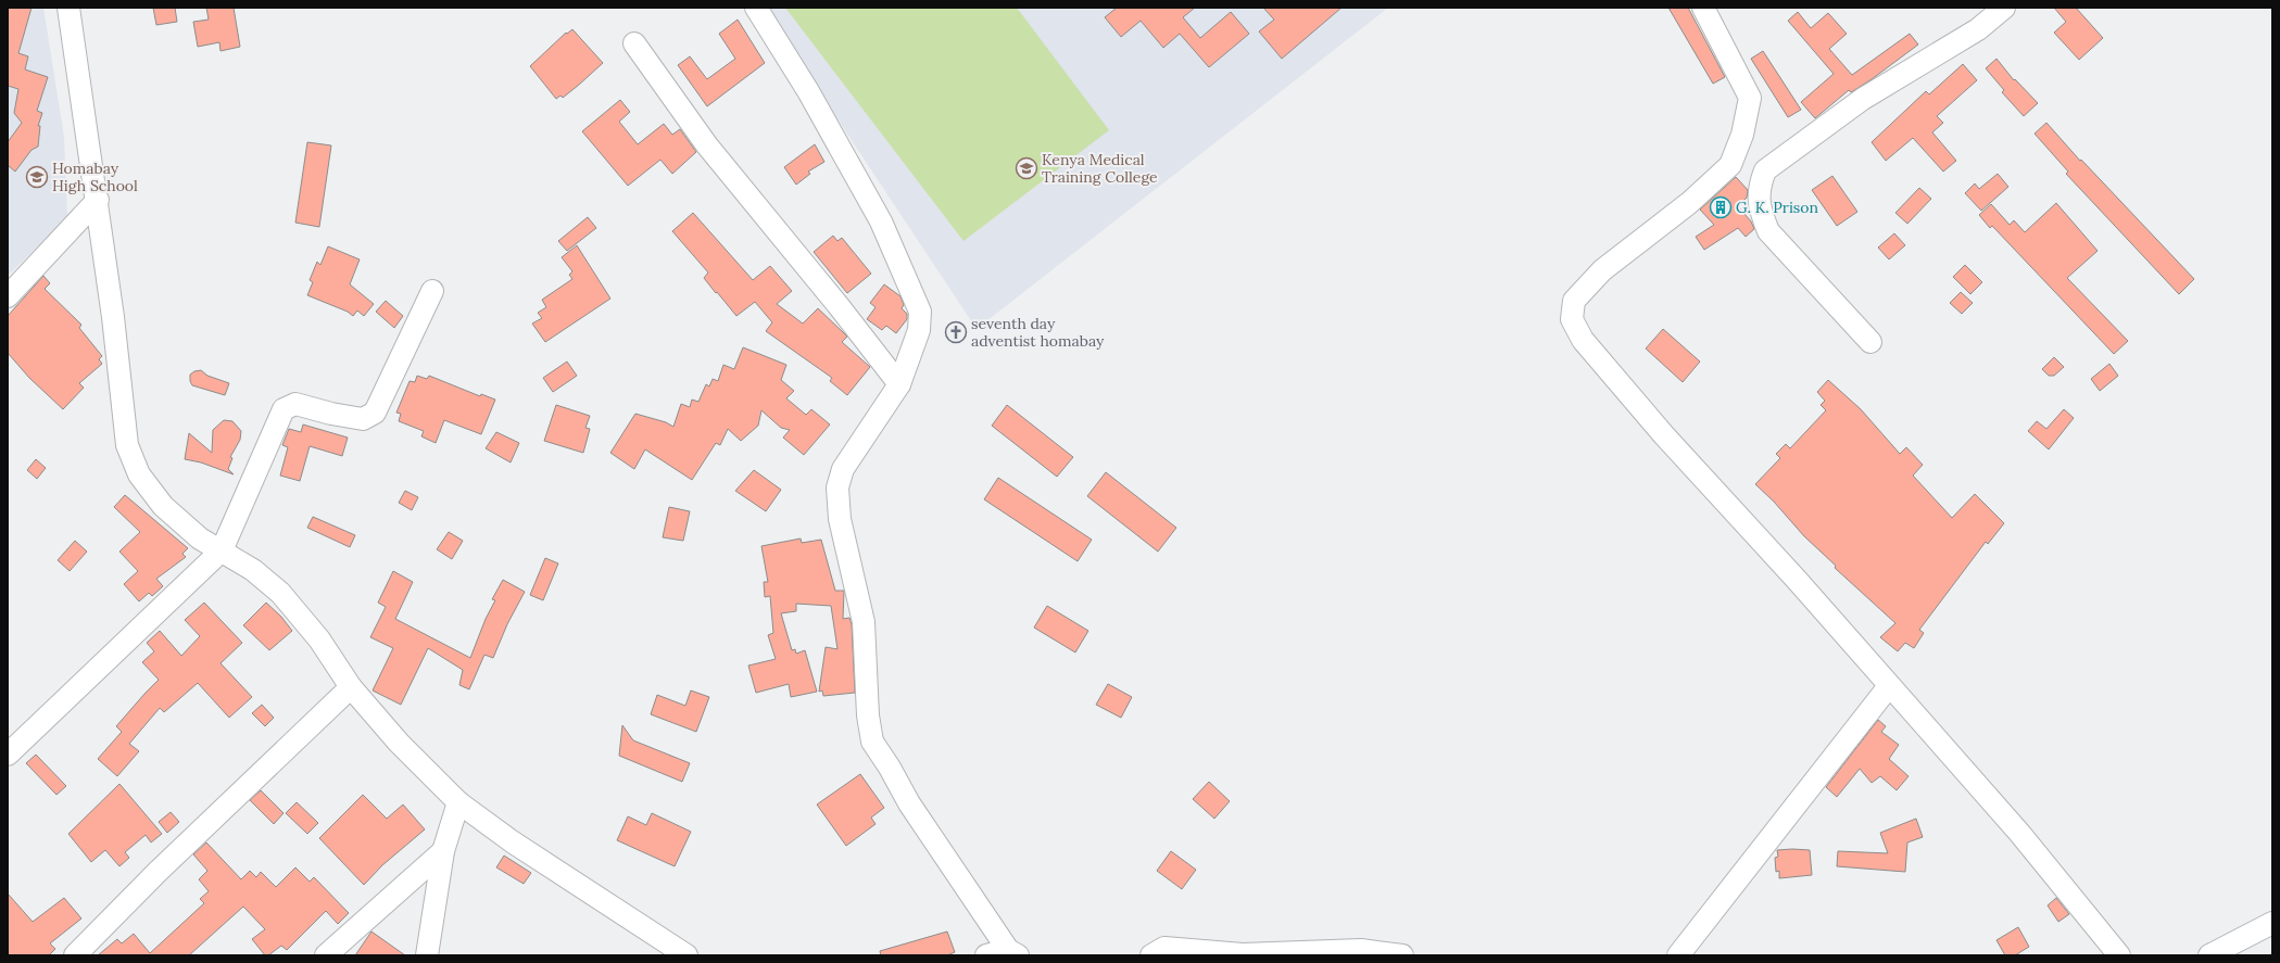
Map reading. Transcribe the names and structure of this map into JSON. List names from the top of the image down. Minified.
{"places":{"school or university":["Kenya Medical Training College","Homabay High School"],"building":["G. K. Prison"],"church":["seventh day adventist homabay"]}}
